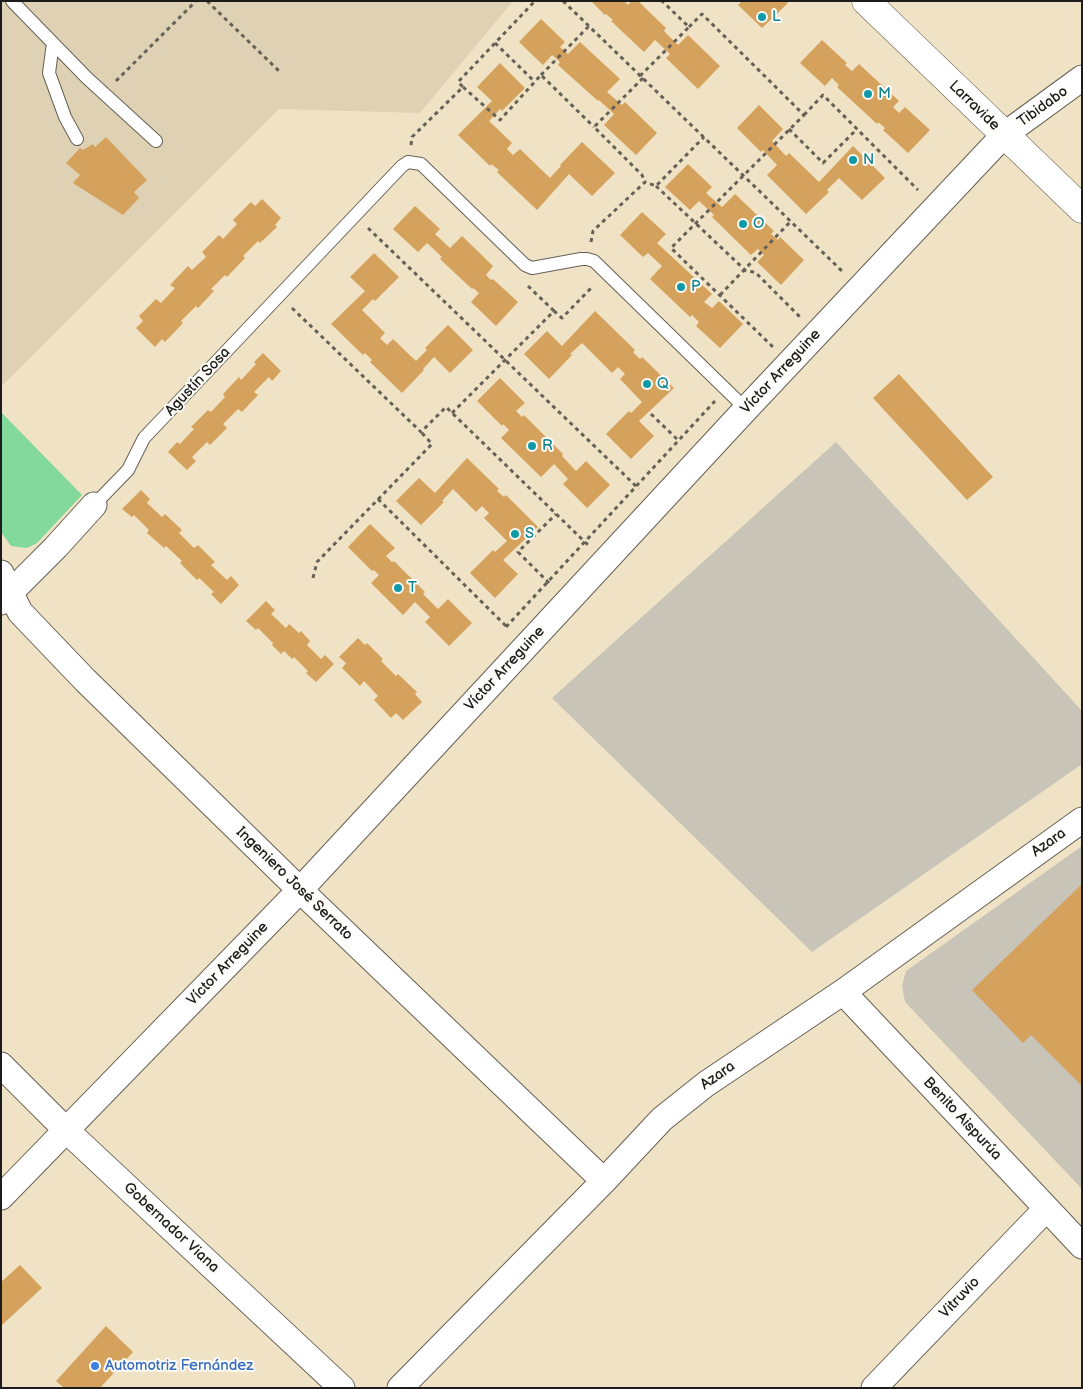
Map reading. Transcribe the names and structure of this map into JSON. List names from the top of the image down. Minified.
{"streets":{"street":["Larravide","Tibidabo","Víctor Arreguine","Agustín Sosa","Azara","Ingeniero José Serrato","Benito Aispurúa","Gobernador Viana","Vitruvio"]},"crossings":[["Larravide","Tibidabo"],["Larravide","Víctor Arreguine"],["Tibidabo","Víctor Arreguine"],["Víctor Arreguine","Ingeniero José Serrato"],["Víctor Arreguine","Gobernador Viana"],["Agustín Sosa","Ingeniero José Serrato"],["Azara","Ingeniero José Serrato"],["Azara","Benito Aispurúa"],["Benito Aispurúa","Vitruvio"]],"places":["L","M","N","O","P","Q","R","S","T","Automotriz Fernández"]}
